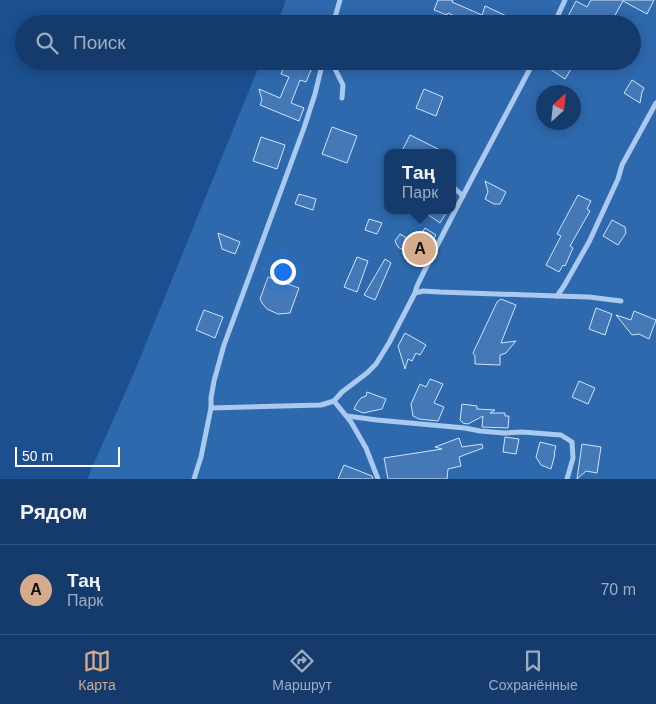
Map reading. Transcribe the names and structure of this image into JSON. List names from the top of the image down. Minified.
{"scale_bar":"50 m","north":"top right","page":{"search":"Поиск","popup":["Таң","Парк"],"pins":"A","scale":"50 m","heading":"Рядом","list":[{"mark":"A","name":"Таң","note":"Парк","value":"70 m"}],"nav":["Карта","Маршрут","Сохранённые"]}}
